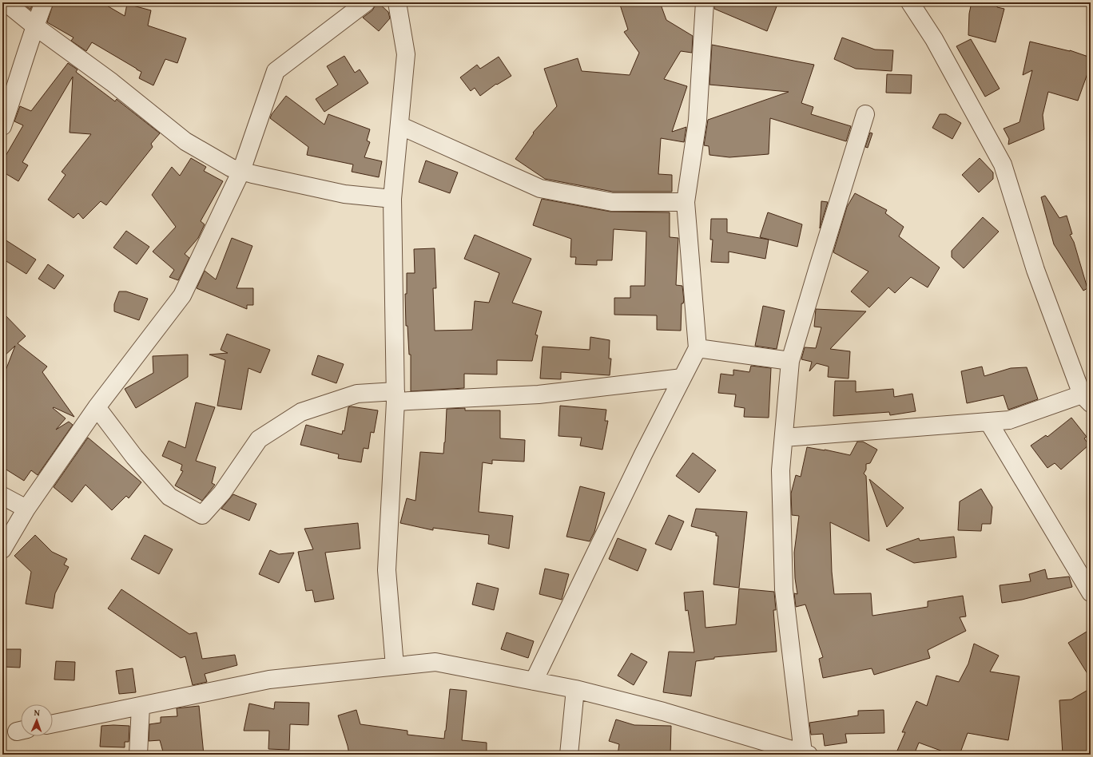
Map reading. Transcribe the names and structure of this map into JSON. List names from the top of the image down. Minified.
{"north":"top"}
